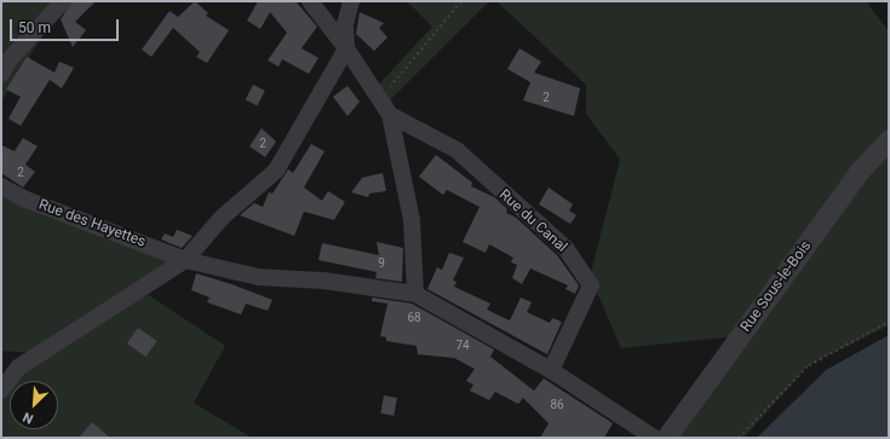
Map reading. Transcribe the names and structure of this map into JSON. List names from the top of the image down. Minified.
{"streets":{"street":["Rue du Canal","Rue des Hayettes","Rue Sous-le-Bois"]},"house_numbers":["2","2","2","9","68","74","86"],"scale_bar":"50 m","north":"bottom left"}
